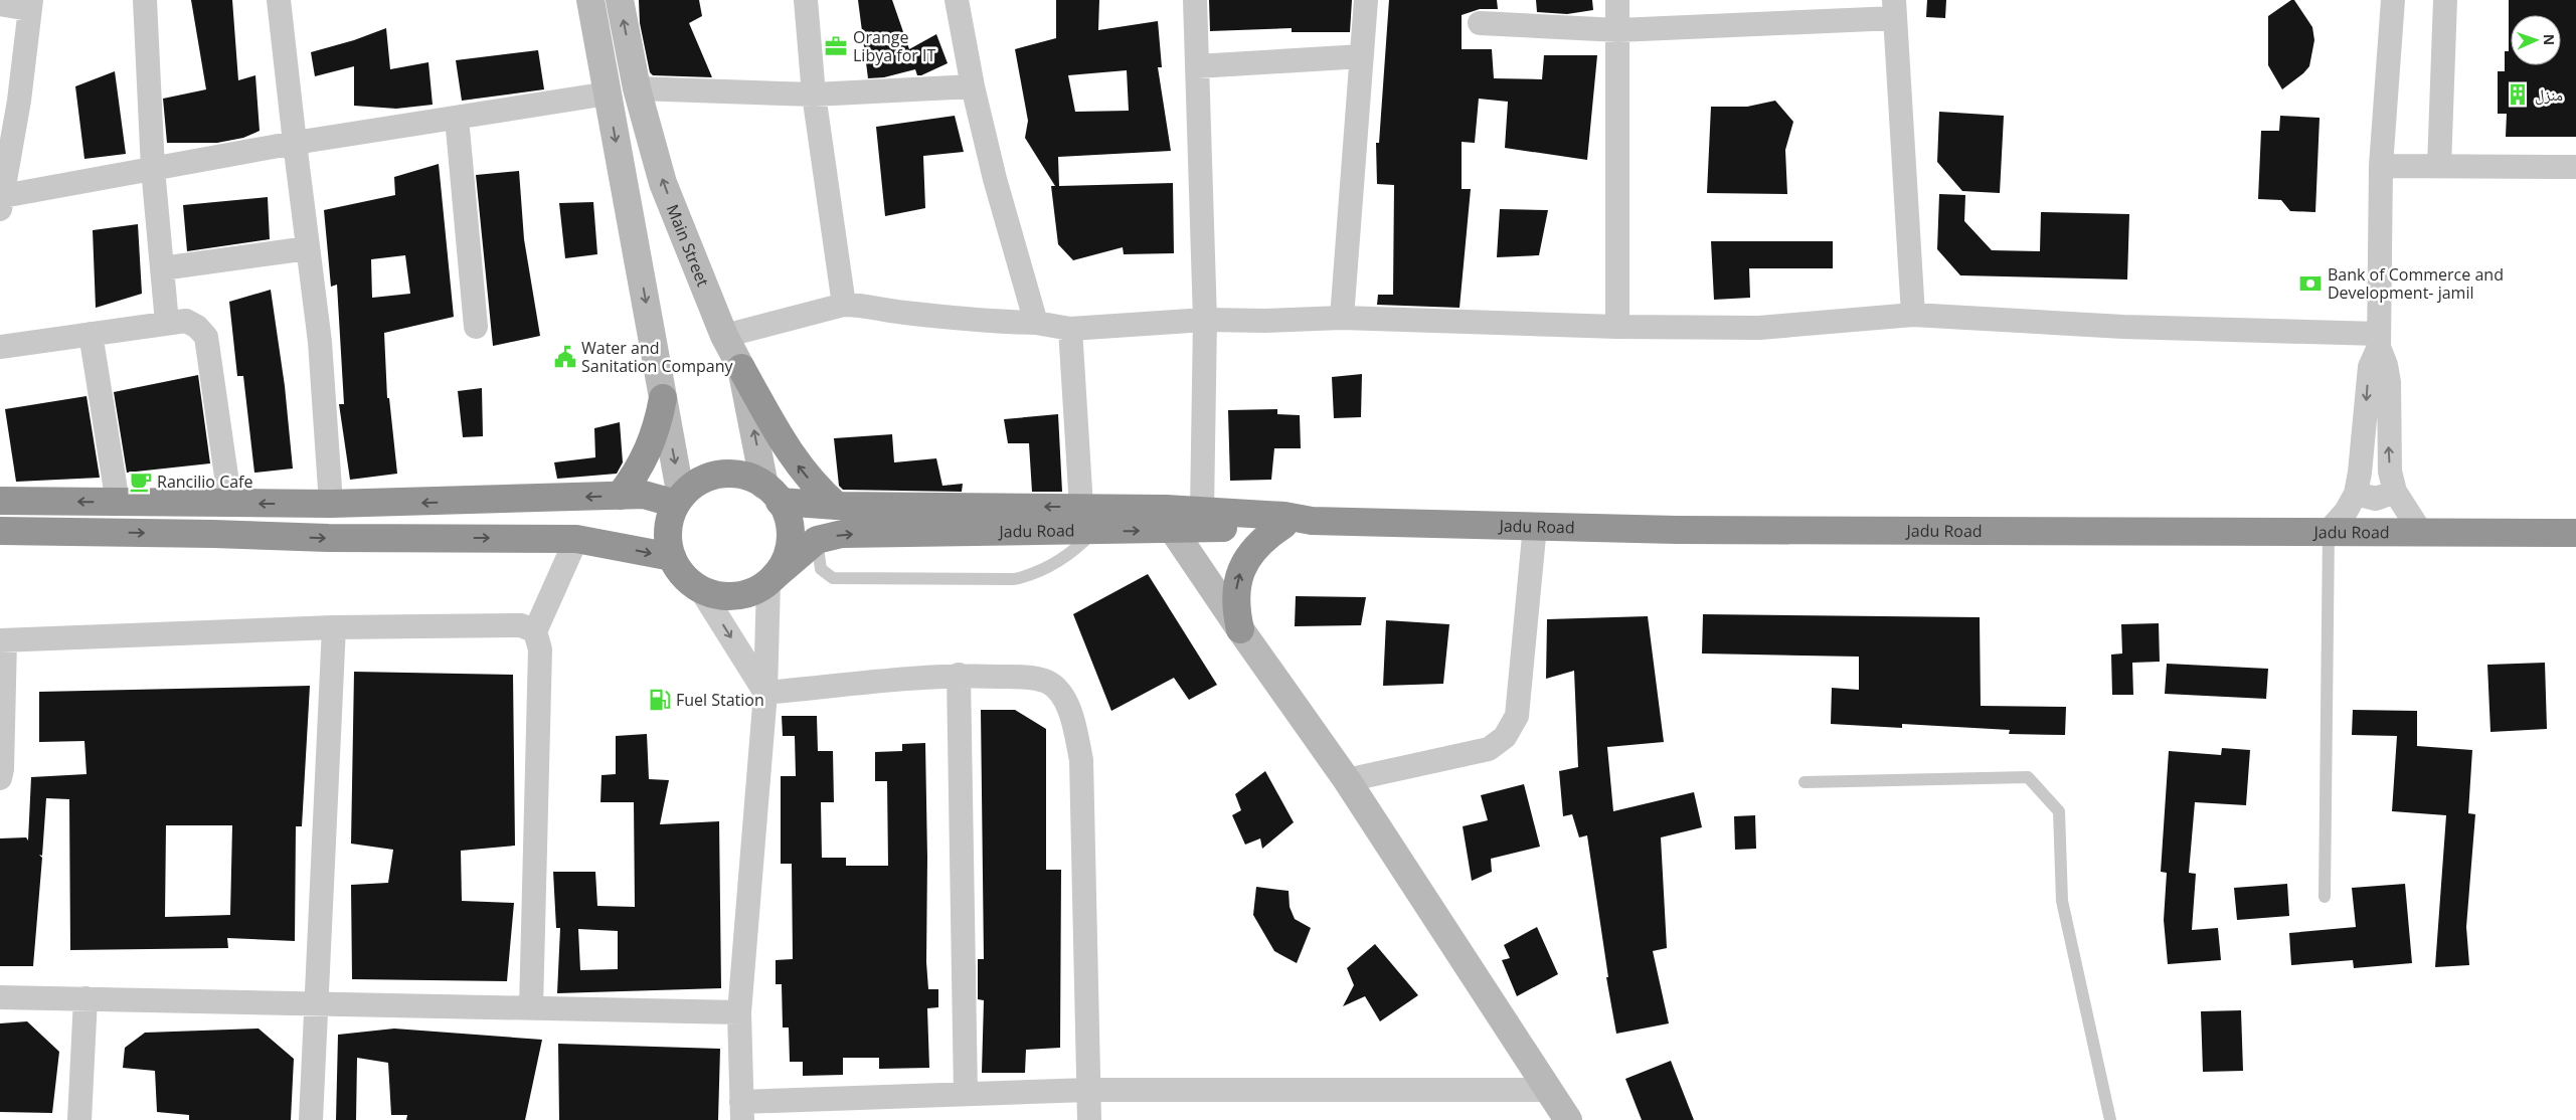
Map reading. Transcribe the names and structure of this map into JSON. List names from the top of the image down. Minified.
{"streets":{"highway":["Jadu Road"],"street":["Main Street"]},"crossings":[["Main Street","Jadu Road"]],"places":{"office":["Orange Libya for IT"],"building":["منزل"],"bank":["Bank of Commerce and Development- jamil"],"public building":["Water and Sanitation Company"],"cafe":["Rancilio Cafe"],"fuel station":["Fuel Station"]},"north":"right"}
